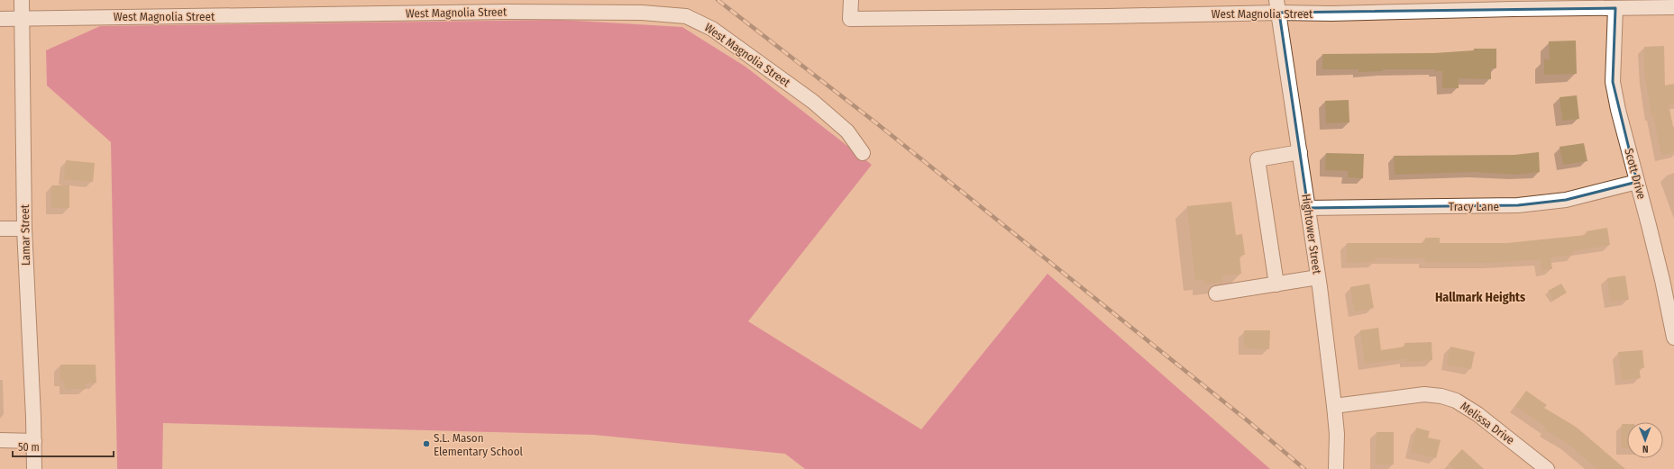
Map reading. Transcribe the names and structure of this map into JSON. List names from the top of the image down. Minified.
{"streets":{"street":["West Magnolia Street","Scott Drive","Tracy Lane","Hightower Street","Lamar Street","Melissa Drive"]},"crossings":[["West Magnolia Street","Scott Drive"],["West Magnolia Street","Hightower Street"],["West Magnolia Street","Lamar Street"],["Scott Drive","Tracy Lane"],["Tracy Lane","Hightower Street"],["Hightower Street","Melissa Drive"]],"districts":["Hallmark Heights"],"places":["S.L. Mason Elementary School"],"scale_bar":"50 m","north":"bottom"}
